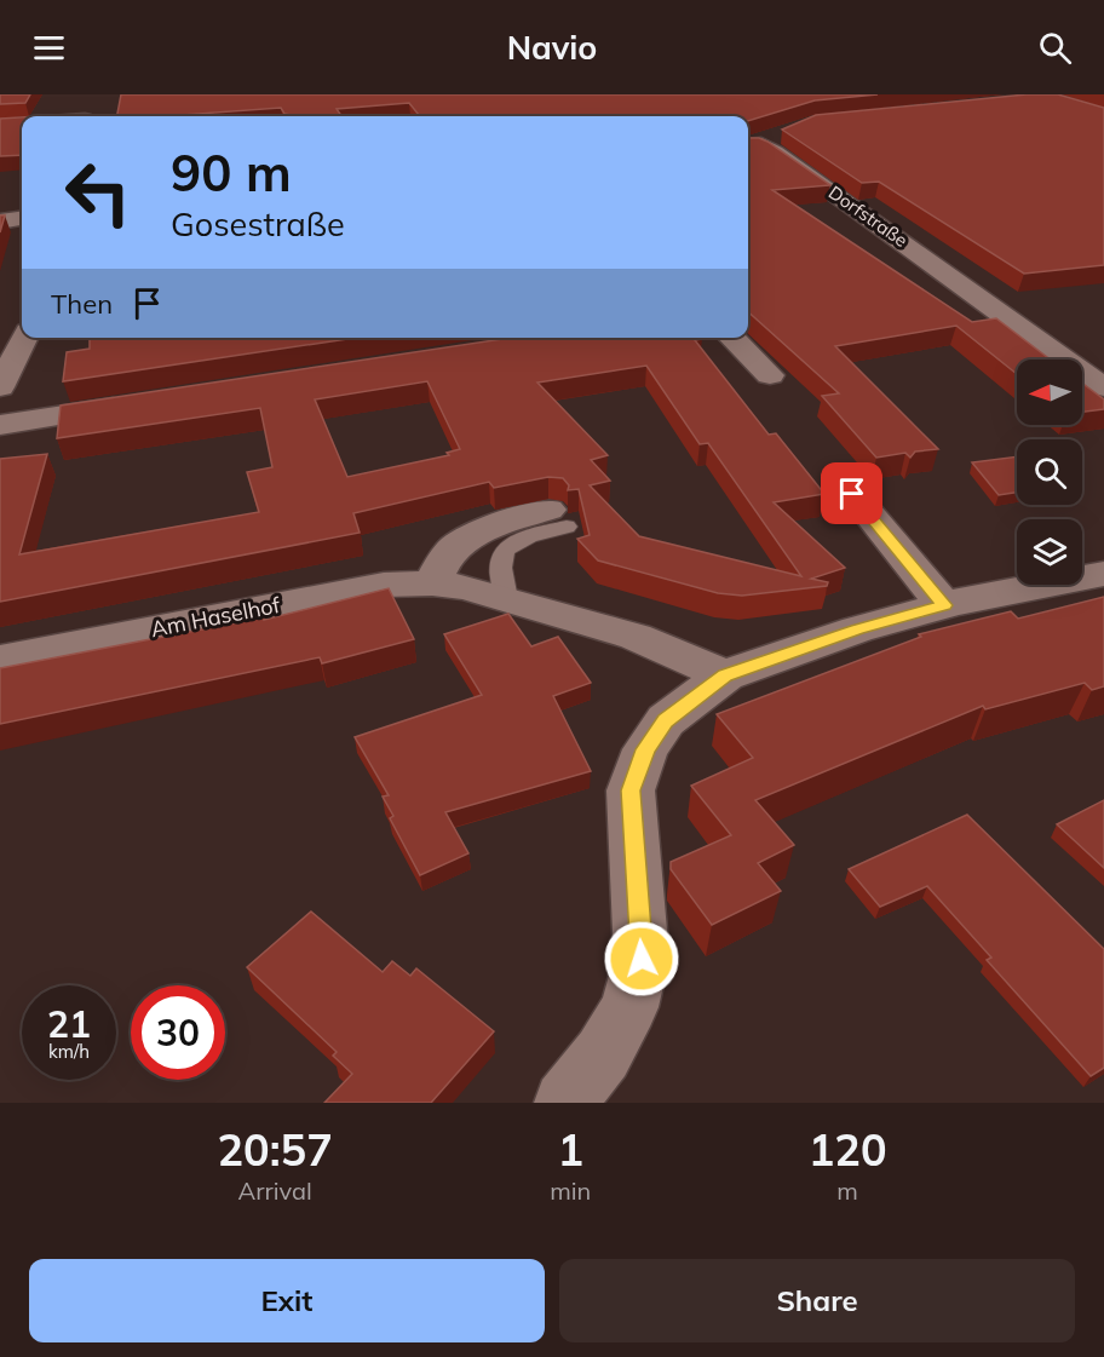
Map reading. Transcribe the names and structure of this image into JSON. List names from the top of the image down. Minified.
{"streets":{"street":["Dorfstraße","Am Haselhof"]},"north":"left","page":{"header":"Navio","turn":["90 m","Gosestraße"],"then":"Then","speed":"21 km/h","limit":"30","eta":["20:57","Arrival","1","min","120","m"],"buttons":["Exit","Share"]}}
